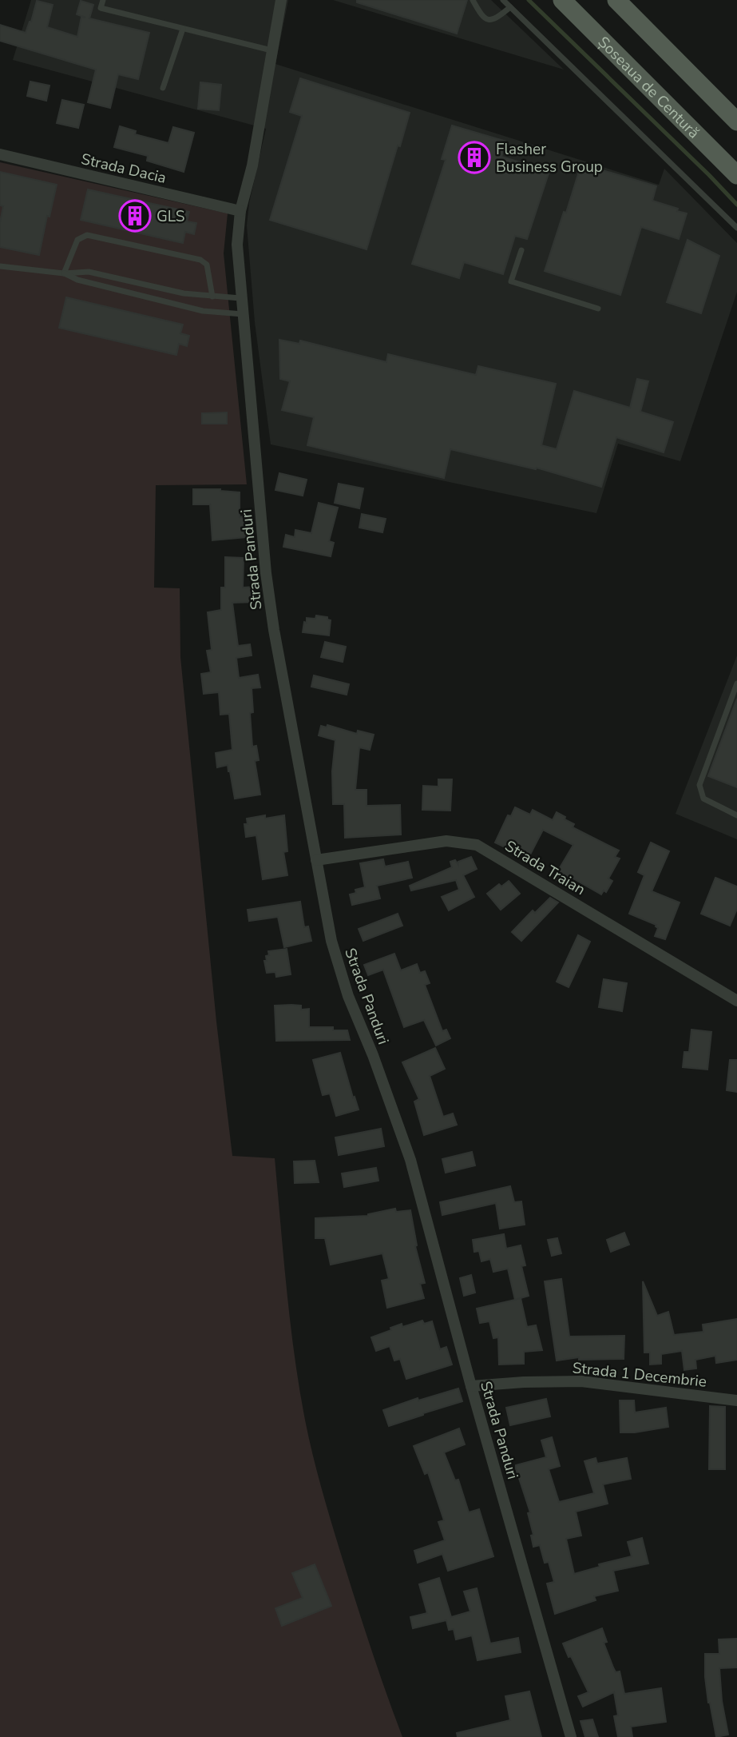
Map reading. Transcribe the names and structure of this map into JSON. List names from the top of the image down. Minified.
{"streets":{"main road":["Șoseaua de Centură"],"street":["Strada Dacia","Strada Panduri","Strada Traian","Strada 1 Decembrie"]},"crossings":[["Strada Dacia","Strada Panduri"],["Strada Panduri","Strada Traian"],["Strada Panduri","Strada 1 Decembrie"]],"places":{"building":["Flasher Business Group","GLS"]}}
